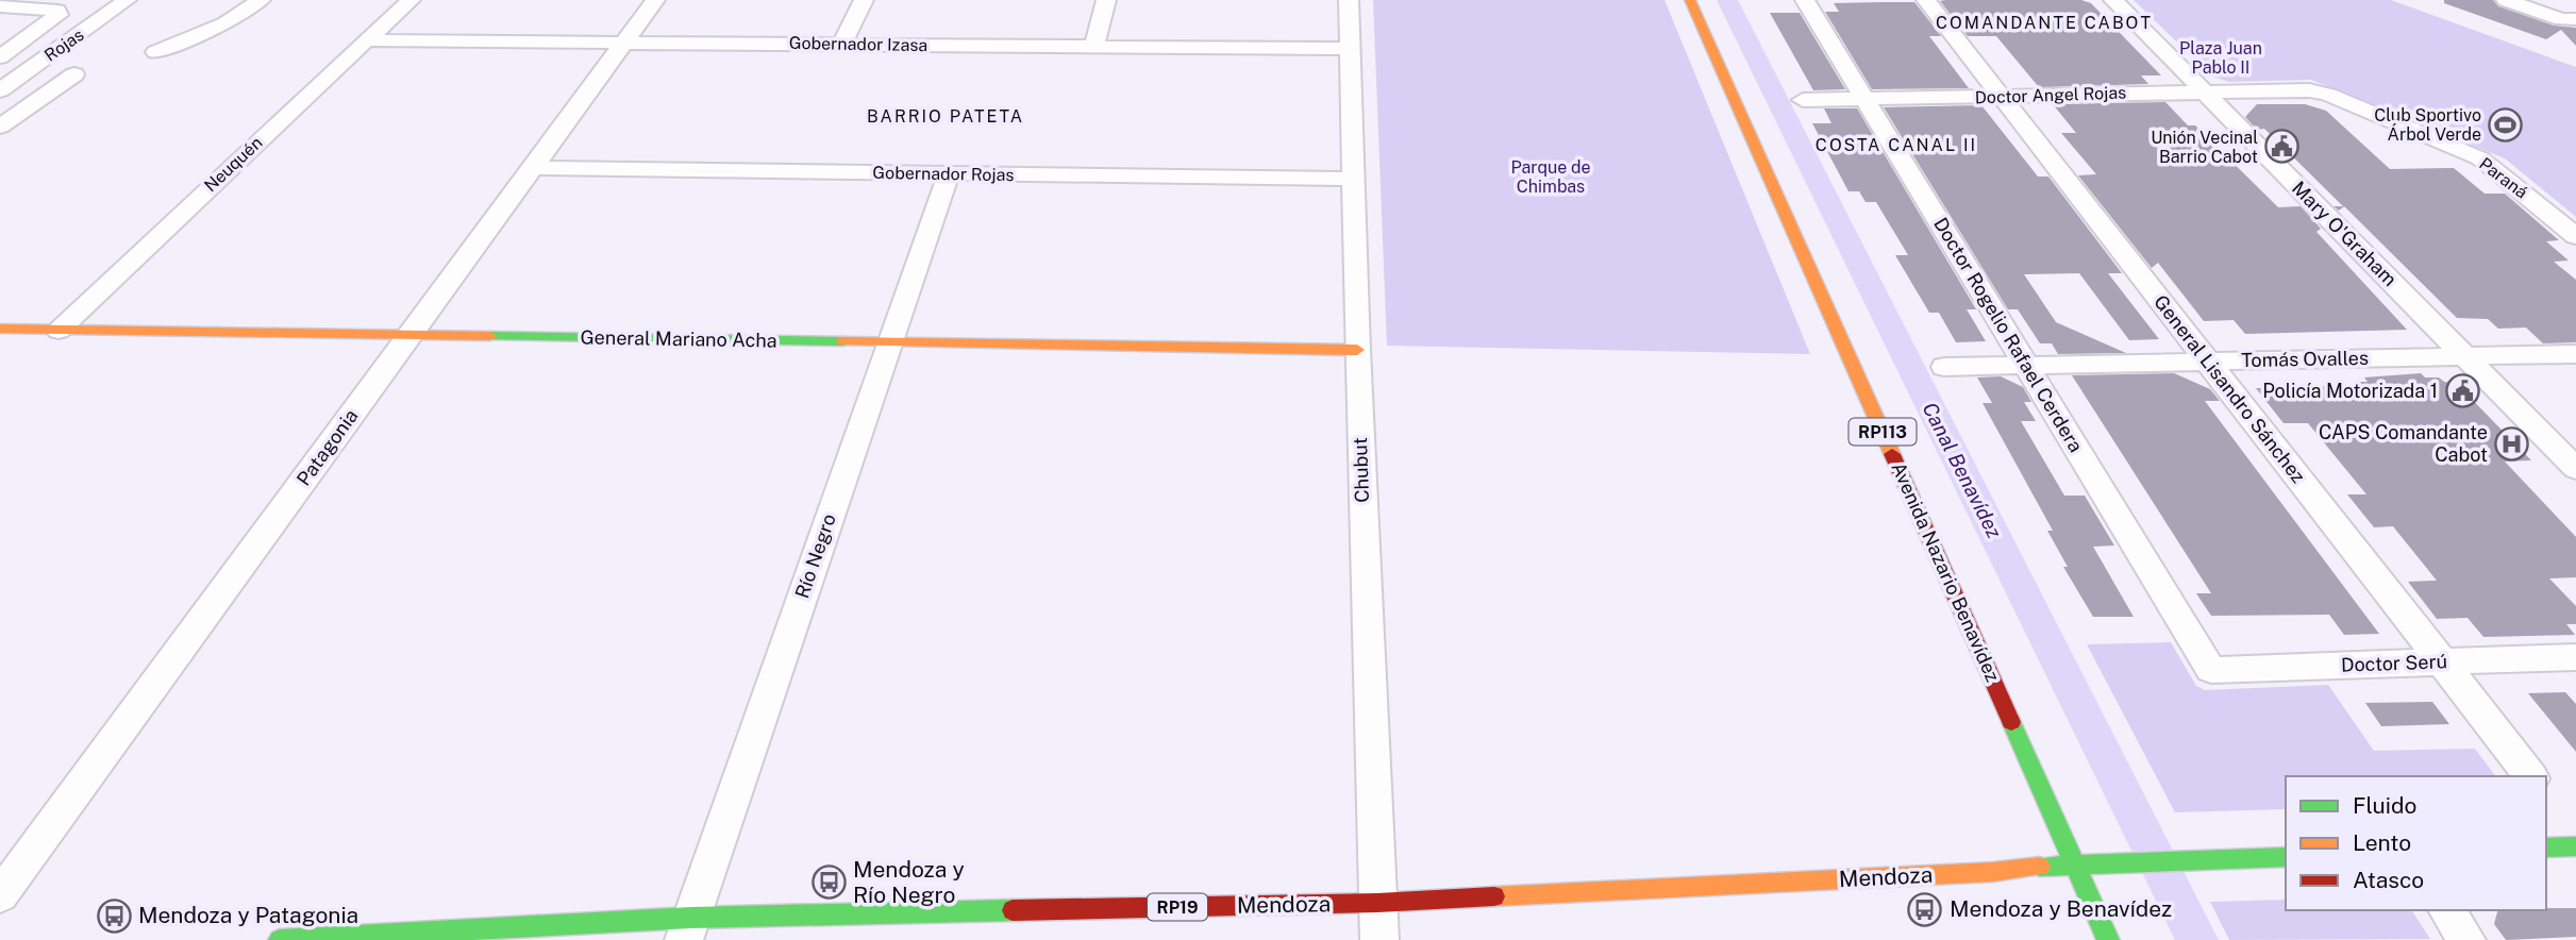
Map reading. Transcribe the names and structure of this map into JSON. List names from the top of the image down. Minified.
{"streets":{"main road":["General Mariano Acha","RP113","Avenida Nazario Benavídez","Mendoza","RP19"],"street":["Gobernador Izasa","Rojas","Doctor Angel Rojas","Neuquén","Gobernador Rojas","Paraná","Mary O'Graham","Doctor Rogelio Rafael Cerdera","Tomás Ovalles","General Lisandro Sánchez","Patagonia","Chubut","Río Negro","Doctor Serú"]},"crossings":[["Gobernador Izasa","Neuquén"],["Gobernador Izasa","Patagonia"],["Gobernador Izasa","Chubut"],["Doctor Angel Rojas","Paraná"],["Doctor Angel Rojas","Mary O'Graham"],["Doctor Angel Rojas","Doctor Rogelio Rafael Cerdera"],["Doctor Angel Rojas","General Lisandro Sánchez"],["Neuquén","General Mariano Acha"],["Gobernador Rojas","Patagonia"],["Gobernador Rojas","Chubut"],["Gobernador Rojas","Río Negro"],["Mary O'Graham","Tomás Ovalles"],["Doctor Rogelio Rafael Cerdera","Tomás Ovalles"],["Doctor Rogelio Rafael Cerdera","Doctor Serú"],["General Mariano Acha","Patagonia"],["General Mariano Acha","Chubut"],["General Mariano Acha","Río Negro"],["Tomás Ovalles","General Lisandro Sánchez"],["General Lisandro Sánchez","Doctor Serú"],["Chubut","Mendoza"],["Río Negro","Mendoza"],["Avenida Nazario Benavídez","Mendoza"]],"districts":["COMANDANTE CABOT","BARRIO PATETA","COSTA CANAL II"],"water":["Canal Benavídez"],"parks":["Plaza Juan Pablo II","Parque de Chimbas"],"places":{"sports":["Club Sportivo Árbol Verde"],"public building":["Unión Vecinal Barrio Cabot","Policía Motorizada 1"],"hospital":["CAPS Comandante Cabot"],"bus stop":["Mendoza y Río Negro","Mendoza y Benavídez","Mendoza y Patagonia"]},"legend":["Fluido","Lento","Atasco"]}
